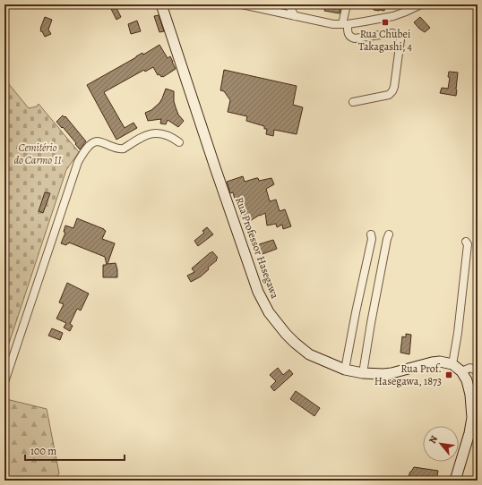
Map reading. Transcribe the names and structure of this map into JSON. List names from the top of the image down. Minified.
{"streets":{"street":["Rua Professor Hasegawa"]},"parks":["Cemitério do Carmo II"],"places":{"transit":["Rua Chubei Takagashi, 4","Rua Prof. Hasegawa, 1873"]},"scale_bar":"100 m","north":"top left"}
